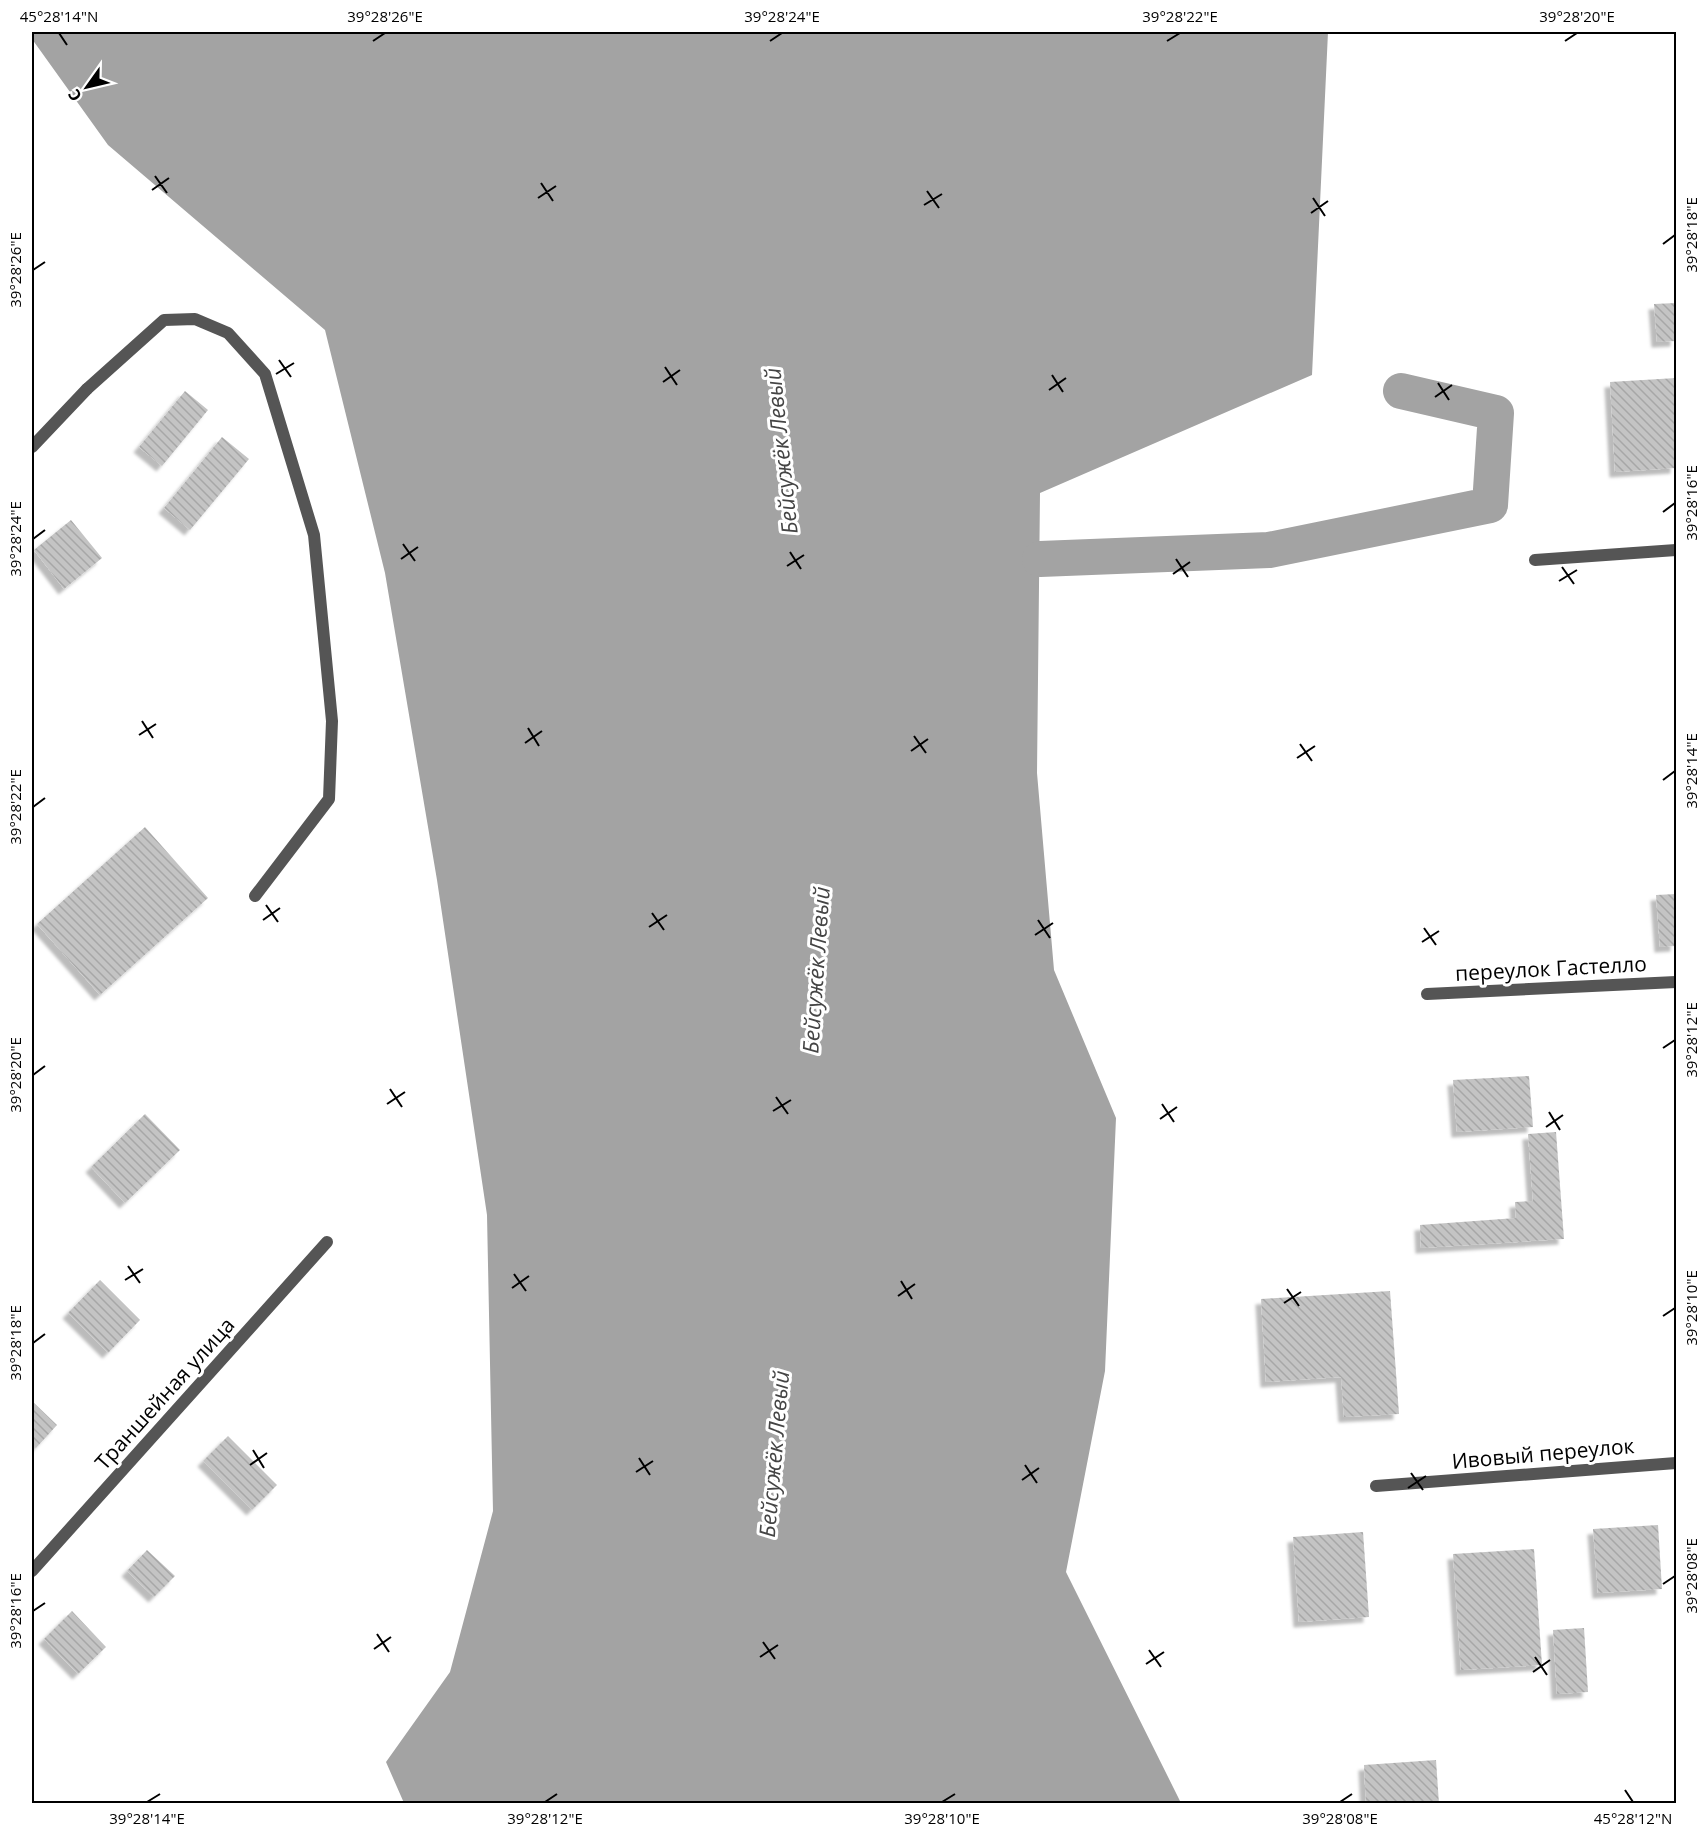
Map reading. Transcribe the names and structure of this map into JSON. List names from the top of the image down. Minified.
{"streets":{"street":["переулок Гастелло","Траншейная улица","Ивовый переулок"]},"water":["Бейсужёк Левый"],"north":"bottom left","coordinates":["45°28'14\"N","39°28'26\"E","39°28'24\"E","39°28'22\"E","39°28'20\"E","39°28'18\"E","39°28'16\"E","39°28'14\"E","39°28'12\"E","39°28'10\"E","39°28'08\"E","45°28'12\"N"]}
